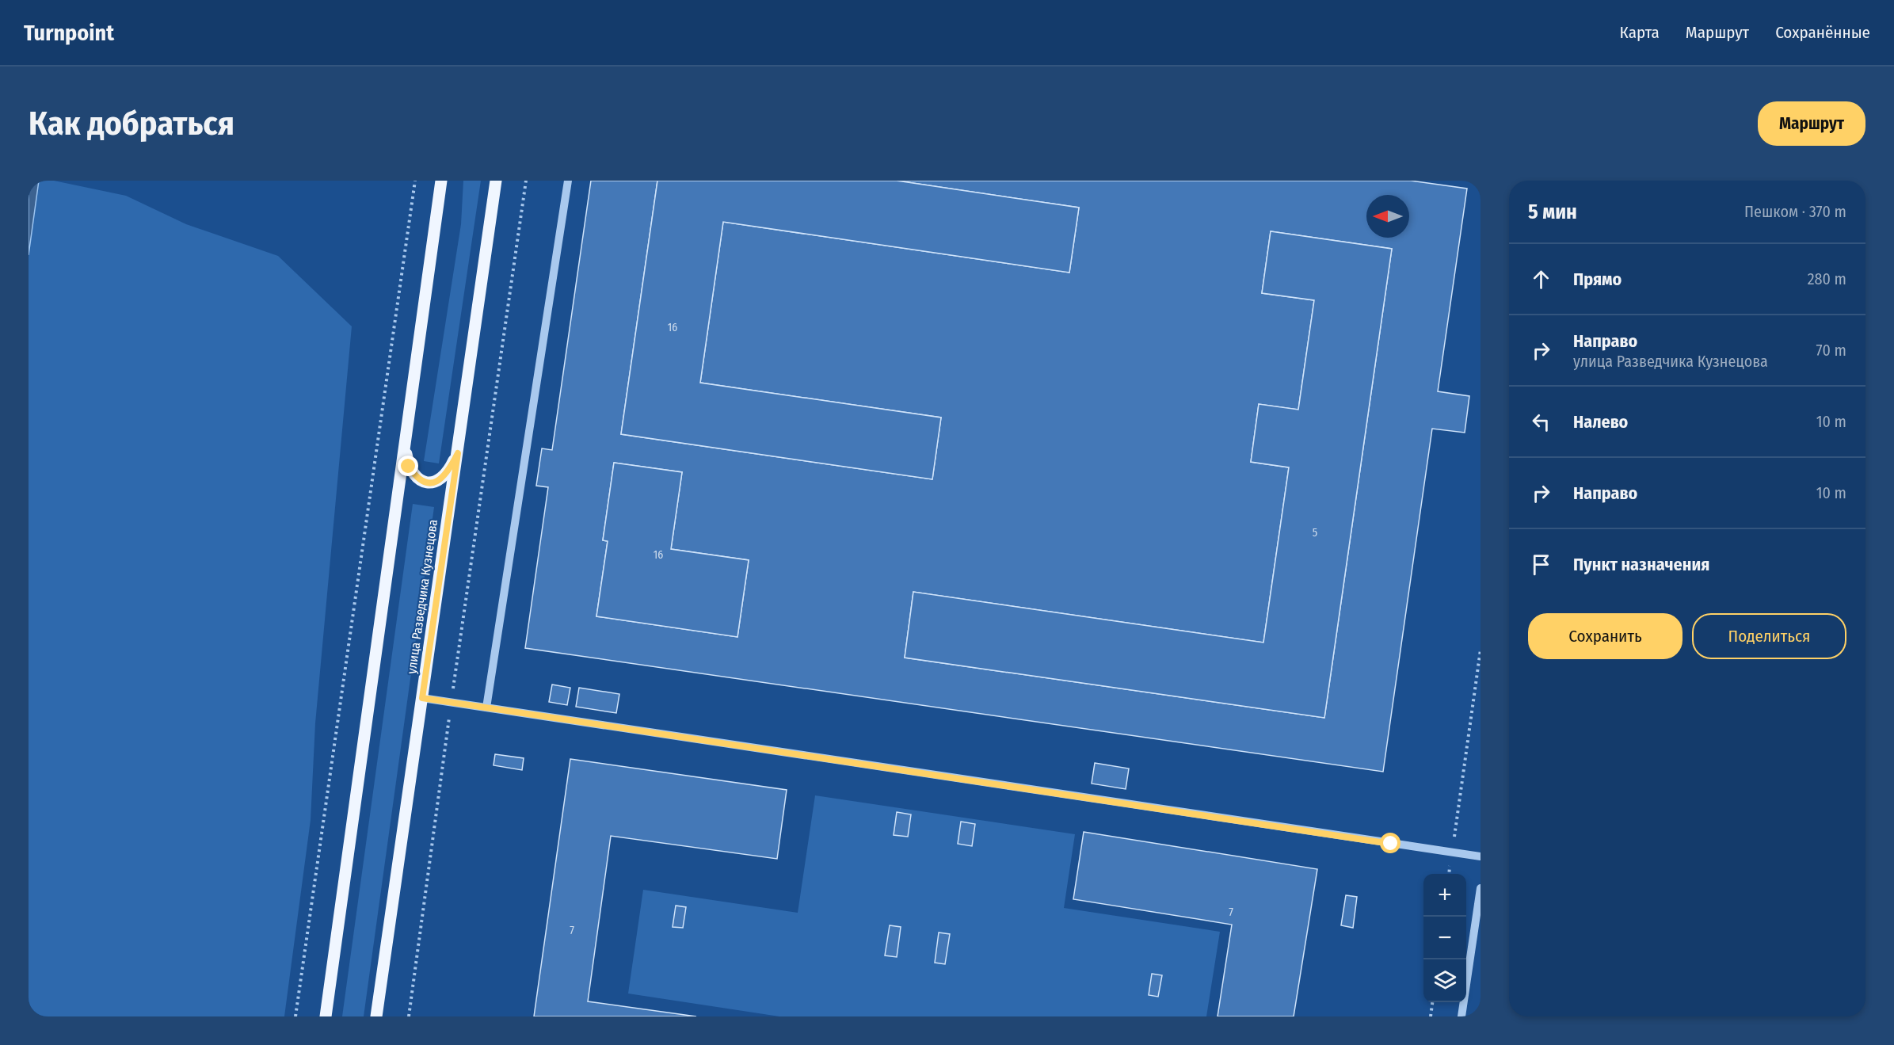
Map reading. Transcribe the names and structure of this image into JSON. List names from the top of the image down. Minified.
{"streets":{"main road":["улица Разведчика Кузнецова"]},"house_numbers":["16","5","16","7","7"],"north":"left","page":{"header":"Turnpoint","nav":["Карта","Маршрут","Сохранённые"],"buttons":["Маршрут",["Сохранить","Поделиться"]],"title":"Как добраться","heading":["5 мин","Пешком · 370 m"],"list":[["Прямо","280 m"],["Направо","улица Разведчика Кузнецова","70 m"],["Налево","10 m"],["Направо","10 m"],"Пункт назначения"],"map_buttons":["+","−"]}}
